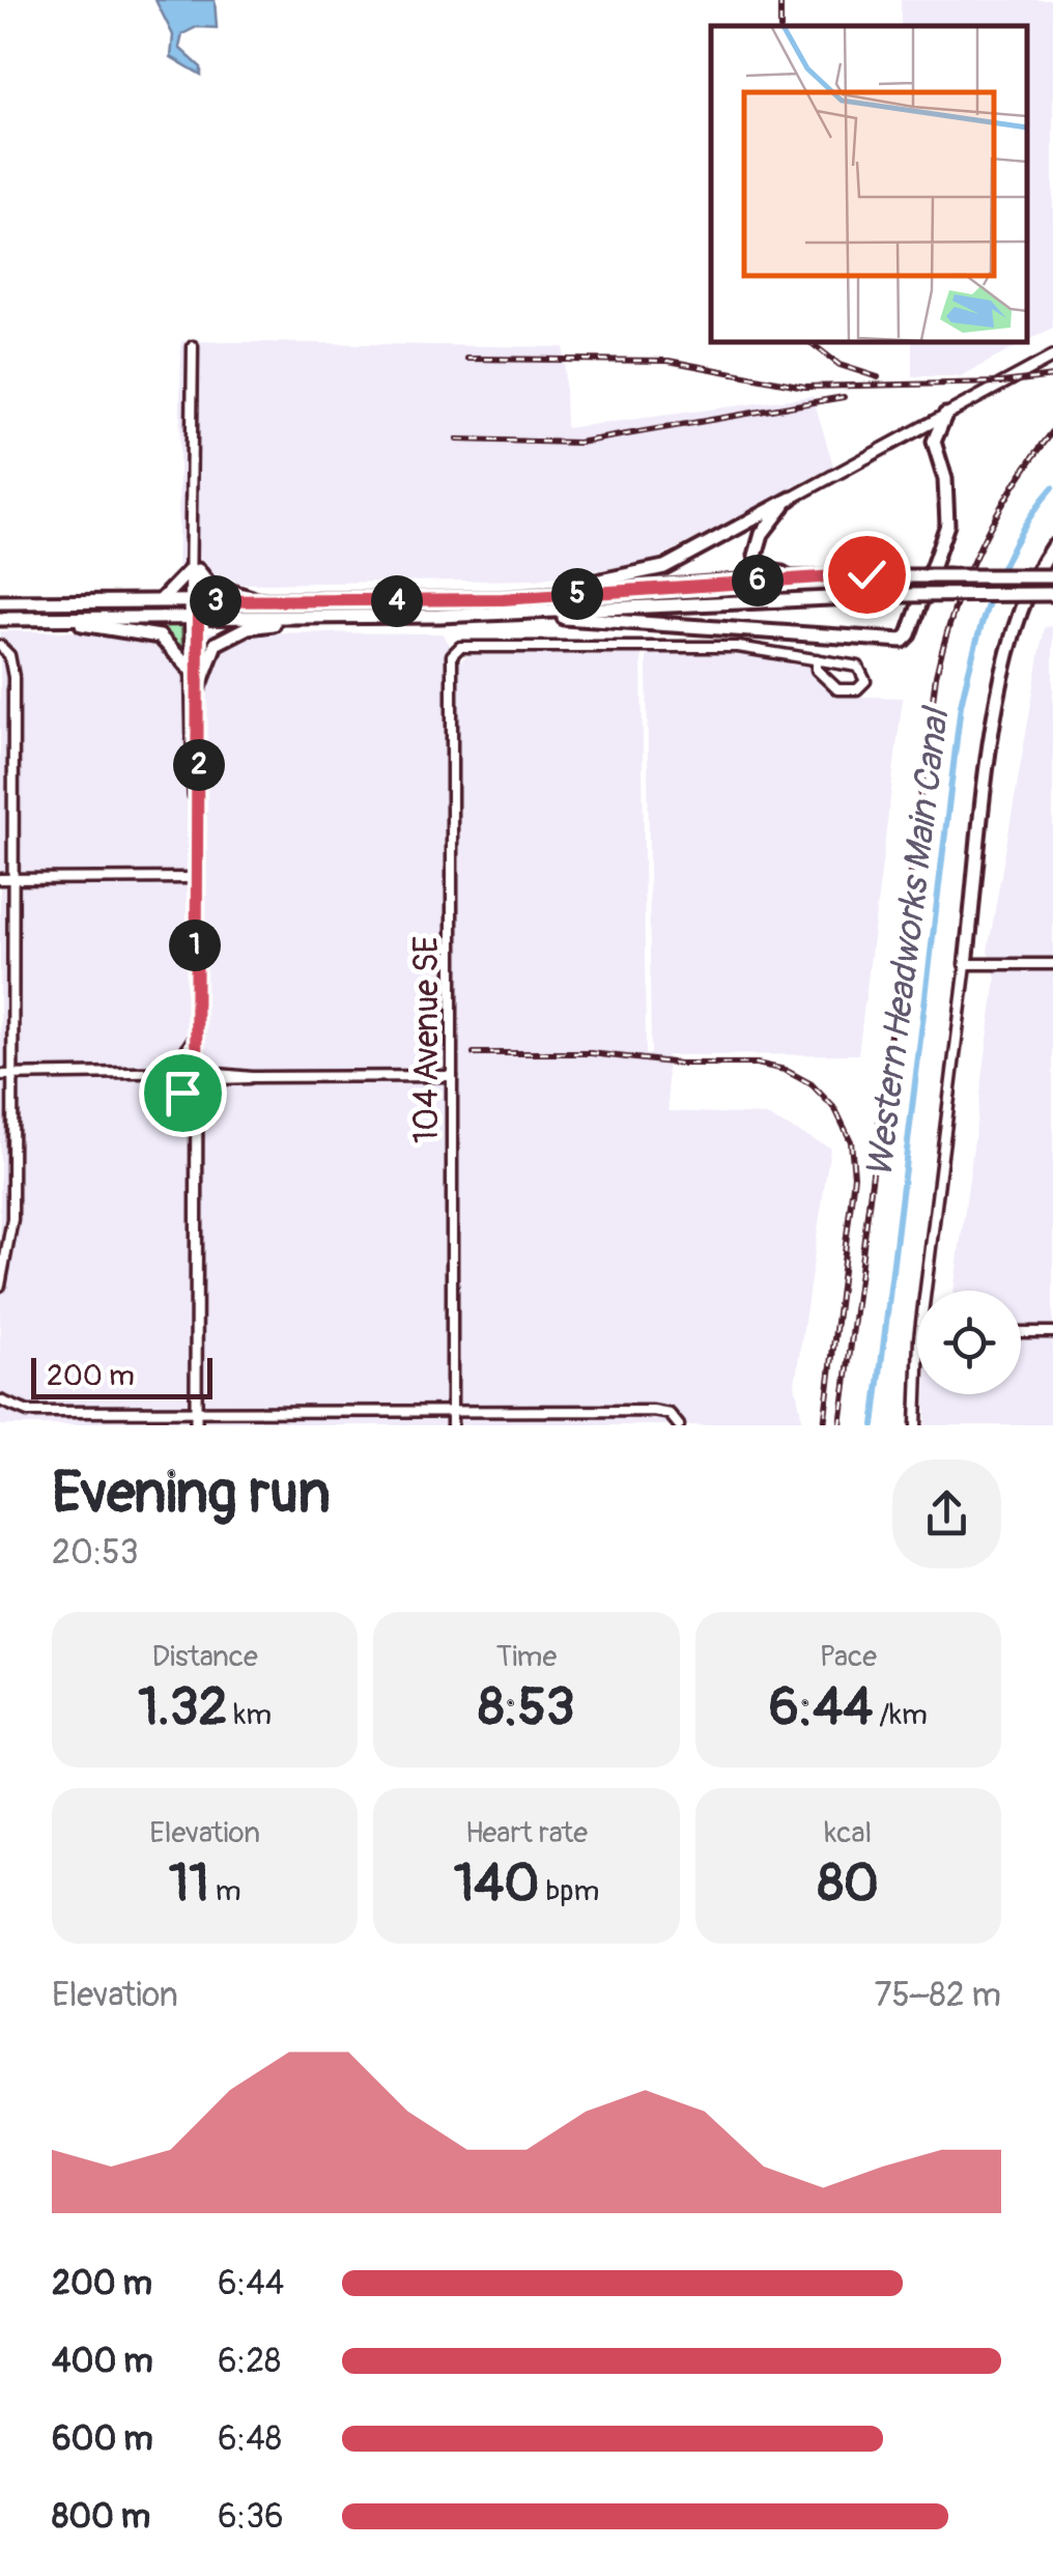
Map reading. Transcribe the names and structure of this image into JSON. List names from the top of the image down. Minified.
{"streets":{"street":["104 Avenue SE"]},"water":["Western Headworks Main Canal"],"scale_bar":"200 m","page":{"pins":["6","5","3","4","2","1"],"scale":"200 m","heading":["Evening run","20:53"],"stats":[["Distance","1.32 km"],["Time","8:53"],["Pace","6:44 /km"],["Elevation","11 m"],["Heart rate","140 bpm"],["kcal","80"]],"chart":["Elevation","75–82 m"],"list":[{"name":"200 m","note":"6:44"},{"name":"400 m","note":"6:28"},{"name":"600 m","note":"6:48"},{"name":"800 m","note":"6:36"}]}}
